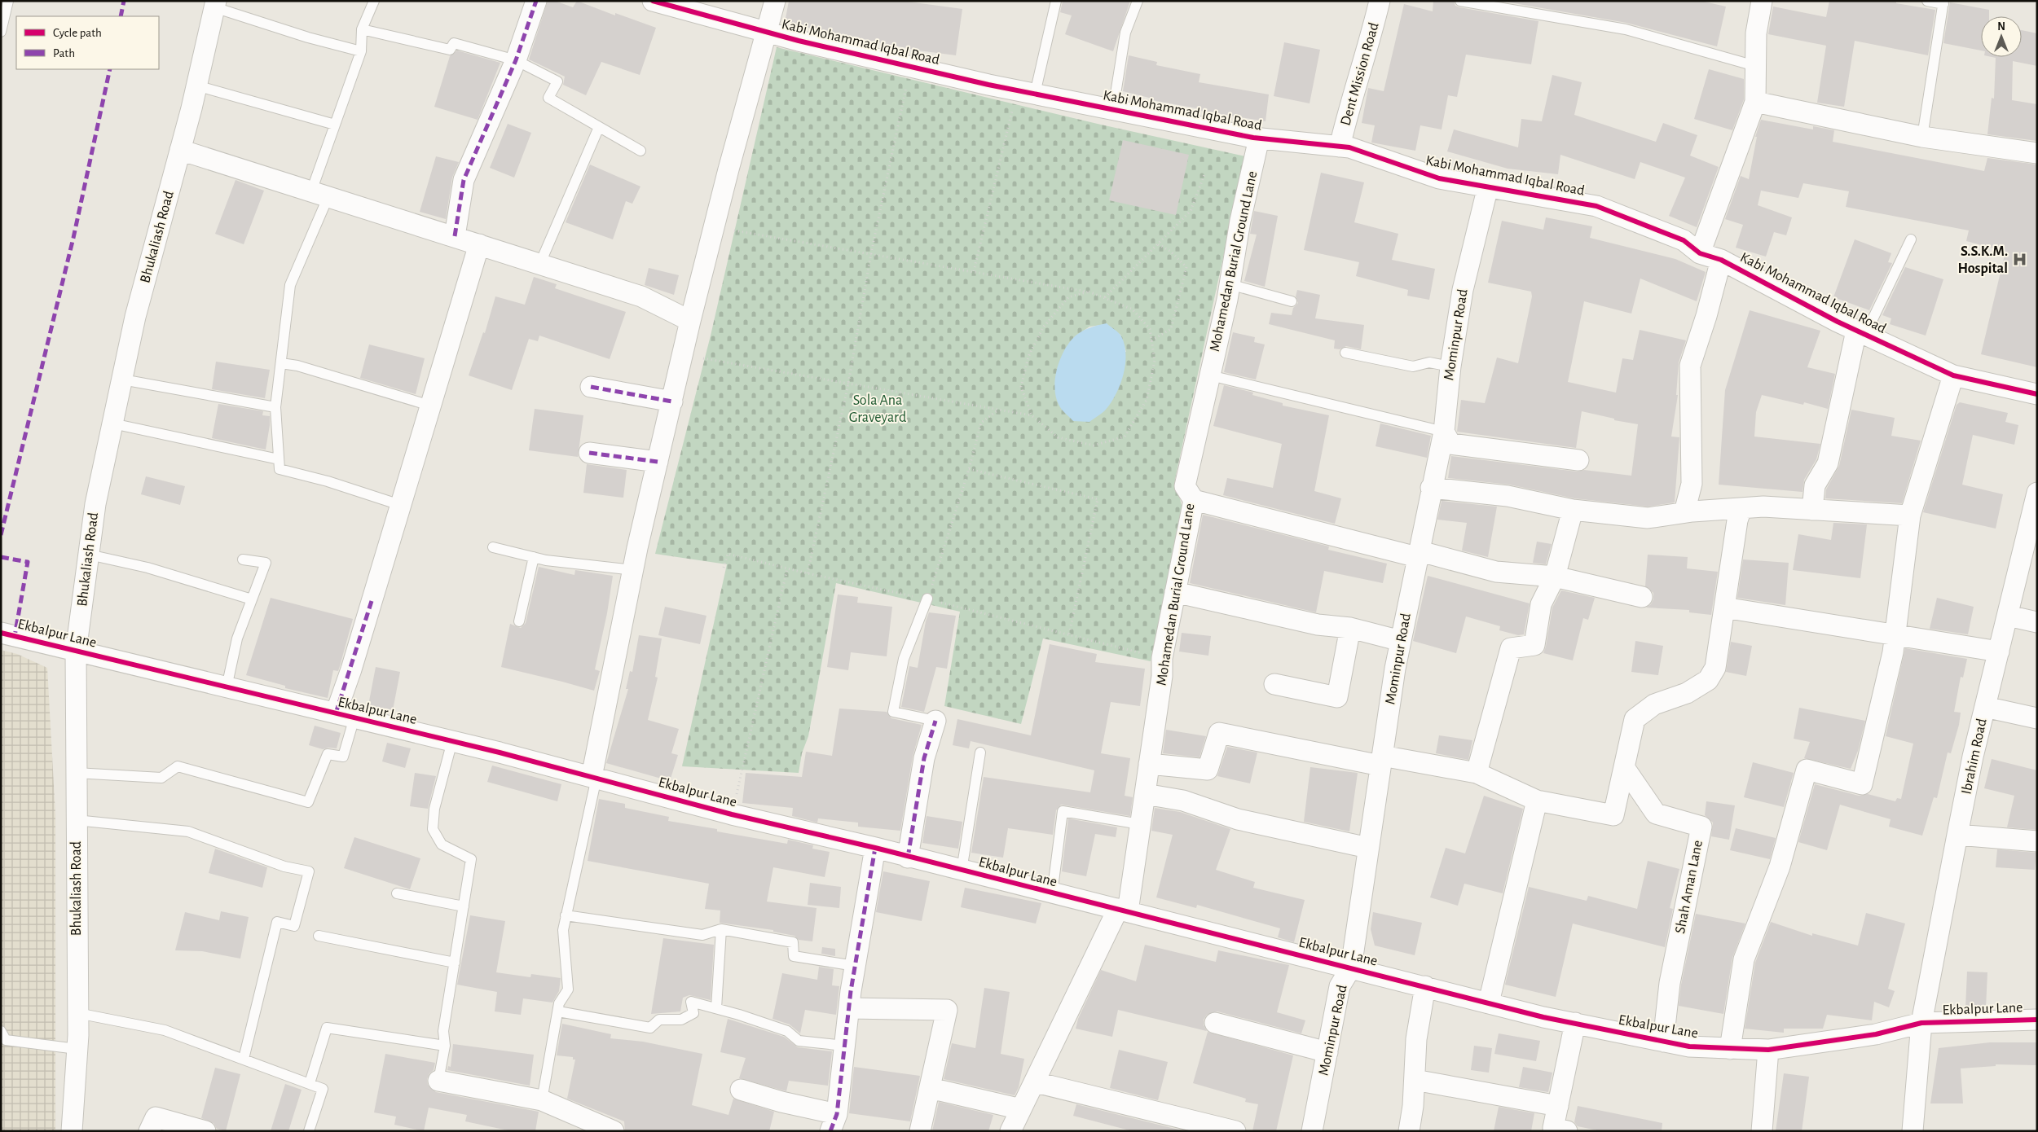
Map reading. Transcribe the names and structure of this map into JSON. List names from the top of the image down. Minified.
{"streets":{"street":["Kabi Mohammad Iqbal Road","Dent Mission Road","Bhukaliash Road","Mohamedan Burial Ground Lane","Mominpur Road","Ekbalpur Lane","Ibrahim Road","Shah Aman Lane"]},"crossings":[["Kabi Mohammad Iqbal Road","Dent Mission Road"],["Kabi Mohammad Iqbal Road","Mohamedan Burial Ground Lane"],["Kabi Mohammad Iqbal Road","Mominpur Road"],["Bhukaliash Road","Ekbalpur Lane"],["Mohamedan Burial Ground Lane","Ekbalpur Lane"],["Mominpur Road","Ekbalpur Lane"],["Ekbalpur Lane","Ibrahim Road"],["Ekbalpur Lane","Shah Aman Lane"]],"parks":["Sola Ana Graveyard"],"places":{"hospital":["S.S.K.M. Hospital"]},"legend":["Cycle path","Path"],"north":"top"}
